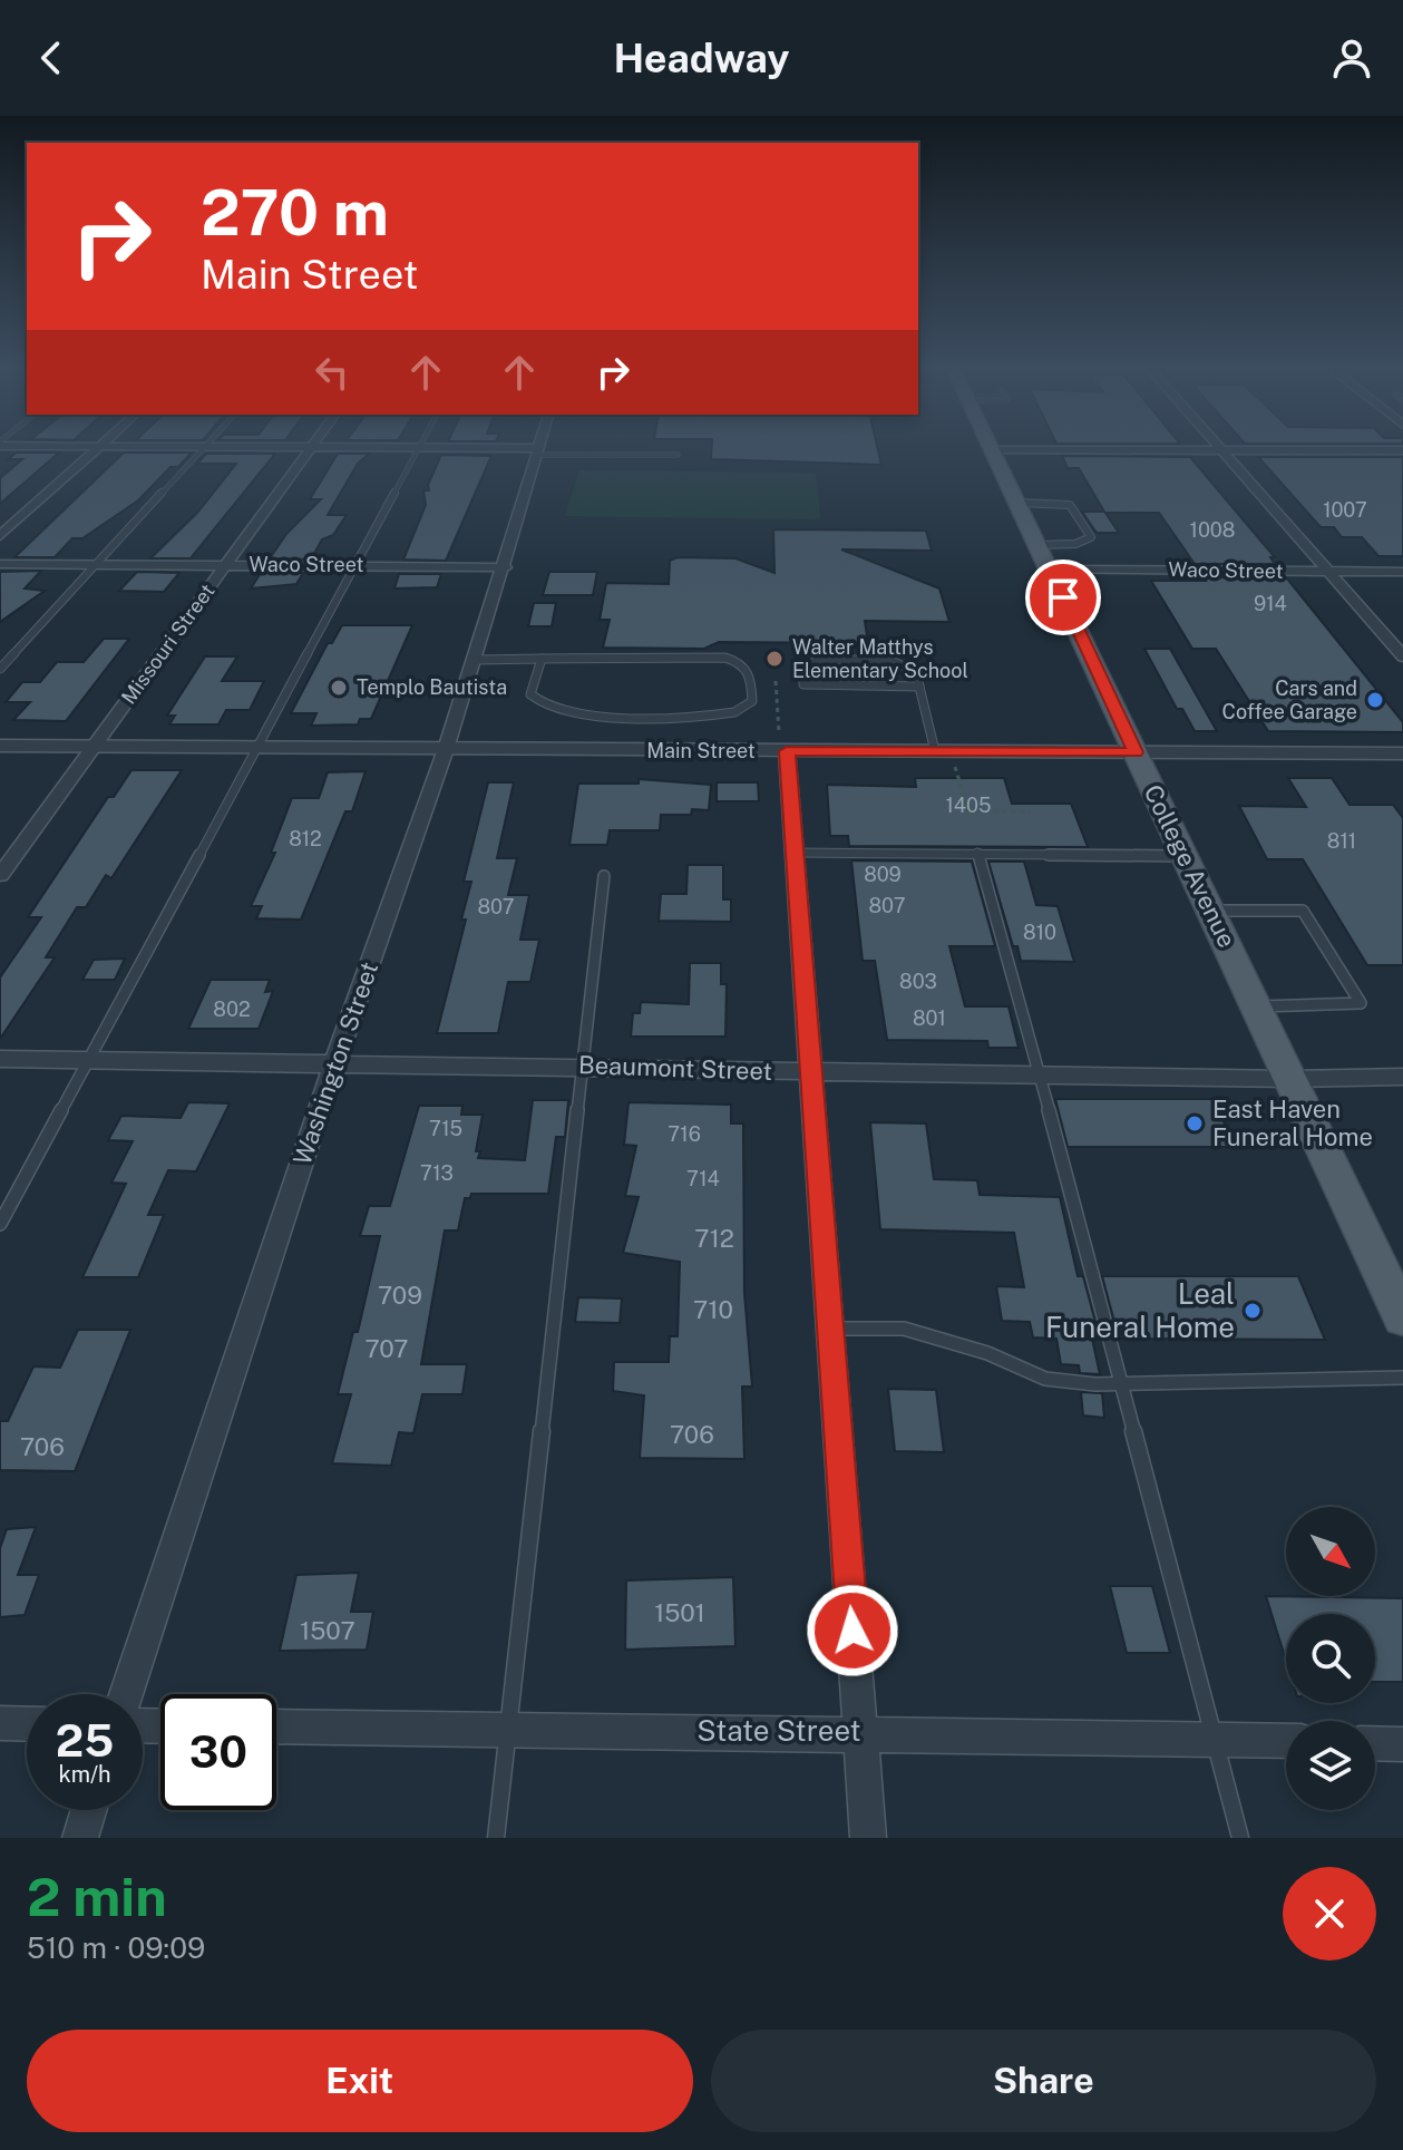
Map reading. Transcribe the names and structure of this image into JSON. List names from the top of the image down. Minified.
{"streets":{"main road":["College Avenue"],"street":["Waco Street","Missouri Street","Main Street","Washington Street","Beaumont Street","State Street"]},"crossings":[["Waco Street","Missouri Street"],["Waco Street","College Avenue"],["Waco Street","Washington Street"],["Missouri Street","Main Street"],["Main Street","College Avenue"],["Main Street","Washington Street"],["College Avenue","Beaumont Street"],["Washington Street","Beaumont Street"]],"places":["Walter Matthys Elementary School","Templo Bautista","Cars and Coffee Garage","East Haven Funeral Home","Leal Funeral Home"],"house_numbers":["1007","1008","914","1405","812","811","809","807","807","810","803","802","801","715","716","713","714","712","709","710","707","706","706","1501","1507"],"north":"bottom right","page":{"header":"Headway","turn":["270 m","Main Street"],"speed":"25 km/h","limit":"30","heading":["2 min","510 m · 09:09"],"buttons":["Exit","Share"]}}
